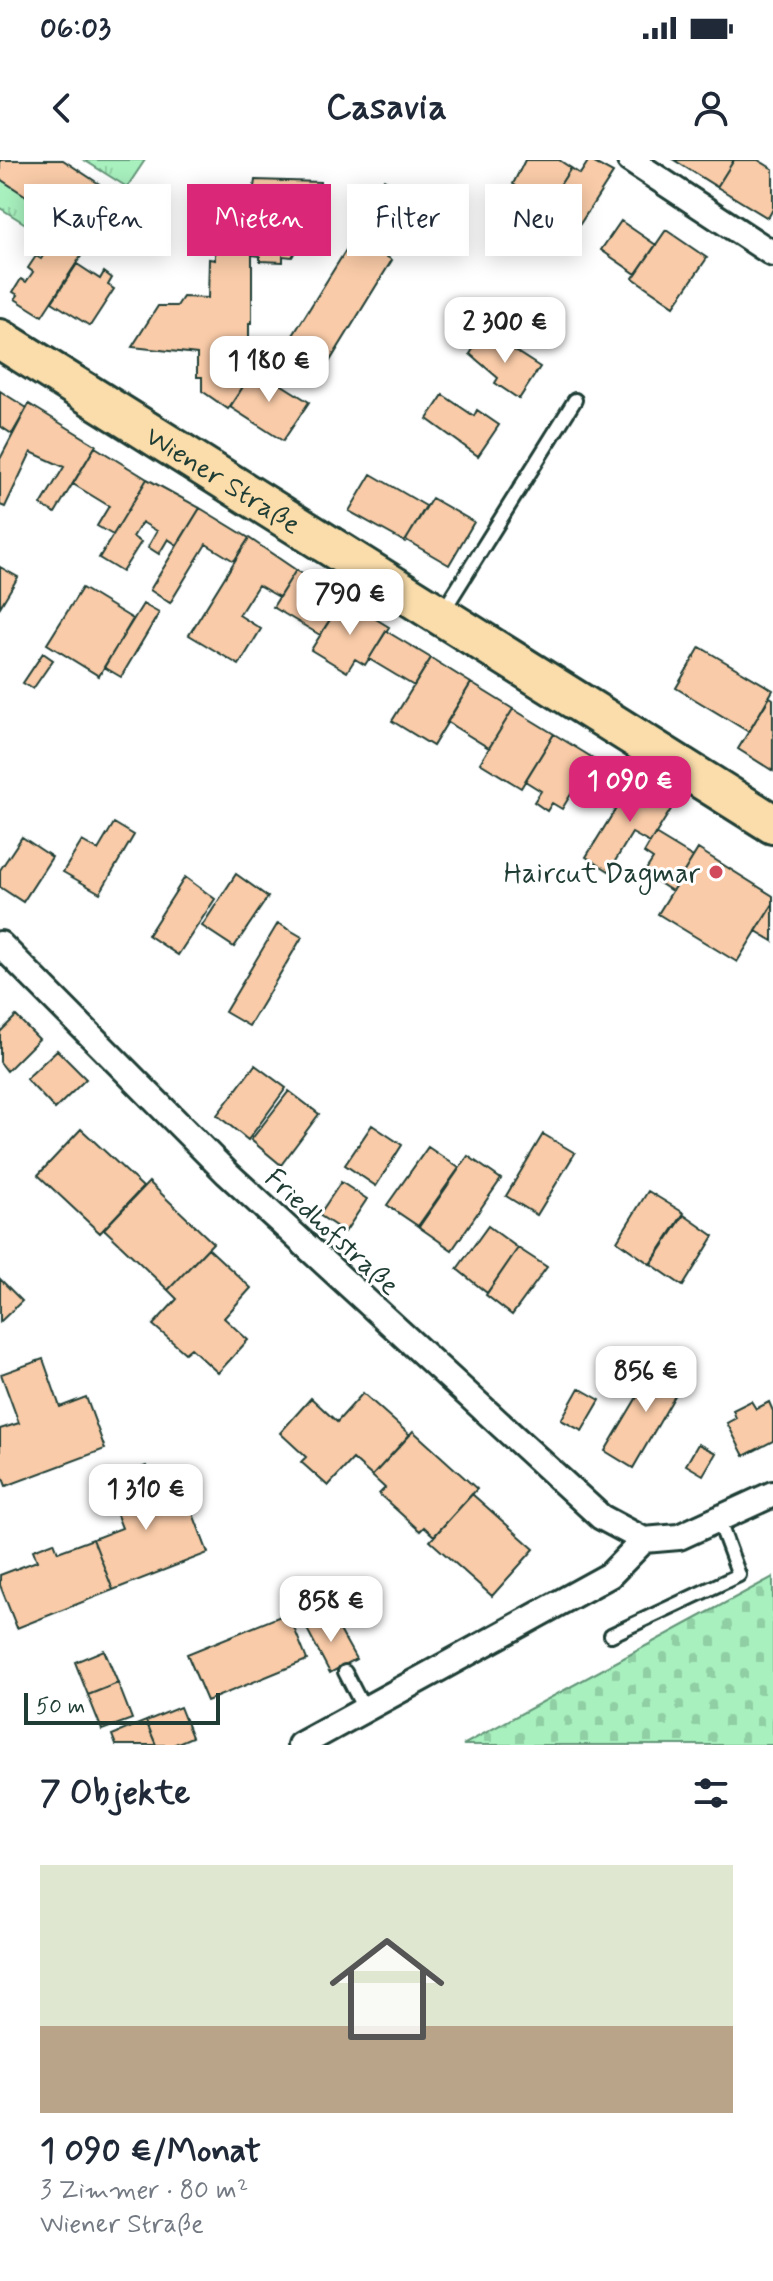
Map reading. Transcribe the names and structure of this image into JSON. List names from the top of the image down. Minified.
{"streets":{"main road":["Wiener Straße"],"street":["Friedhofstraße"]},"places":["Haircut Dagmar"],"scale_bar":"50 m","page":{"status":"06:03","header":"Casavia","chip":["Kaufen","Mieten","Filter","Neu"],"price":["2 300 €","1 180 €","790 €","1 090 €","856 €","1 310 €","858 €"],"scale":"50 m","heading":"7 Objekte","list":[{"name":"1 090 €/Monat","note":"3 Zimmer · 80 m² · Wiener Straße"}]}}
